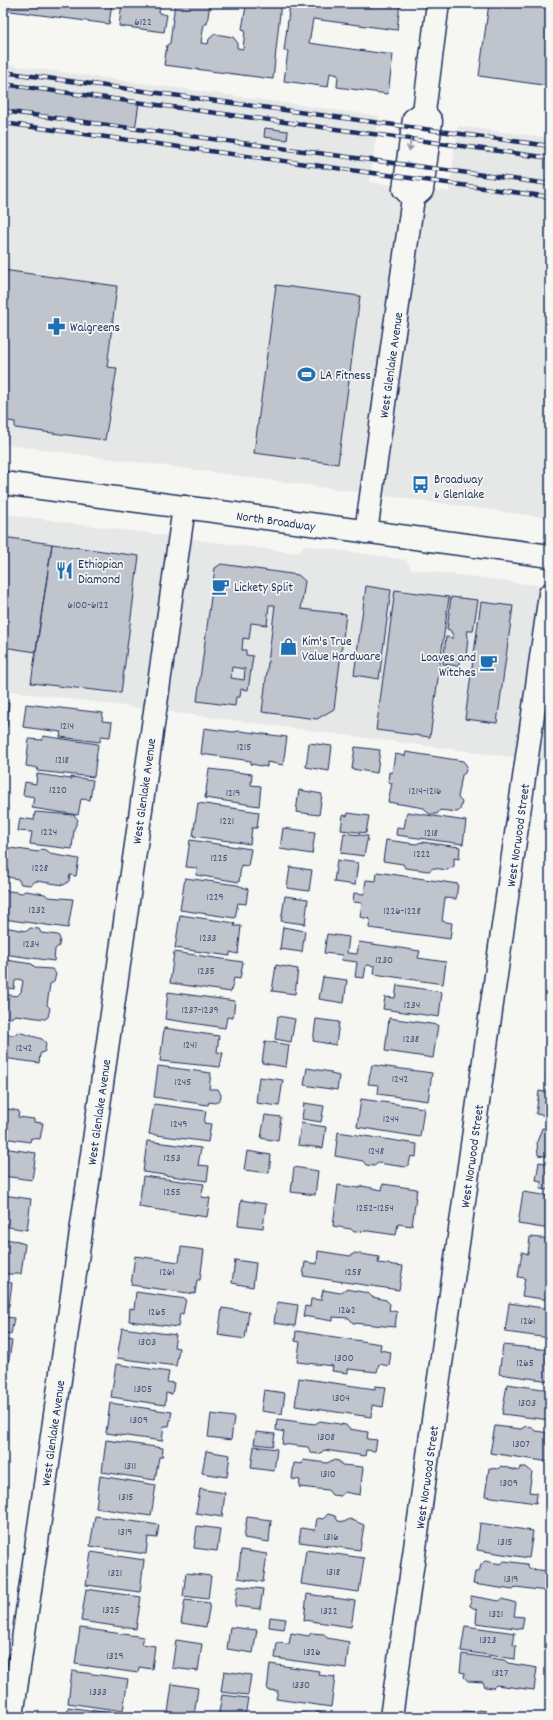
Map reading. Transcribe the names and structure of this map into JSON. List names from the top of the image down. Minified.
{"streets":{"street":["West Glenlake Avenue","North Broadway","West Norwood Street"]},"crossings":[["West Glenlake Avenue","North Broadway"]],"places":{"pharmacy":["Walgreens"],"sports":["LA Fitness"],"bus stop":["Broadway & Glenlake"],"restaurant":["Ethiopian Diamond"],"cafe":["Lickety Split","Loaves and Witches"],"shop":["Kim's True Value Hardware"]},"house_numbers":["6122","6100-6122","1214","1215","1218","1220","1214-1216","1219","1221","1224","1218","1222","1225","1228","1229","1232","1226-1228","1233","1234","1230","1235","1234","1237-1239","1238","1241","1242","1242","1245","1244","1249","1248","1253","1255","1252-1254","1261","1258","1262","1265","1261","1303","1300","1265","1305","1304","1303","1309","1308","1307","1311","1310","1309","1315","1319","1316","1315","1318","1321","1319","1325","1322","1321","1323","1326","1329","1327","1330","1333"]}
